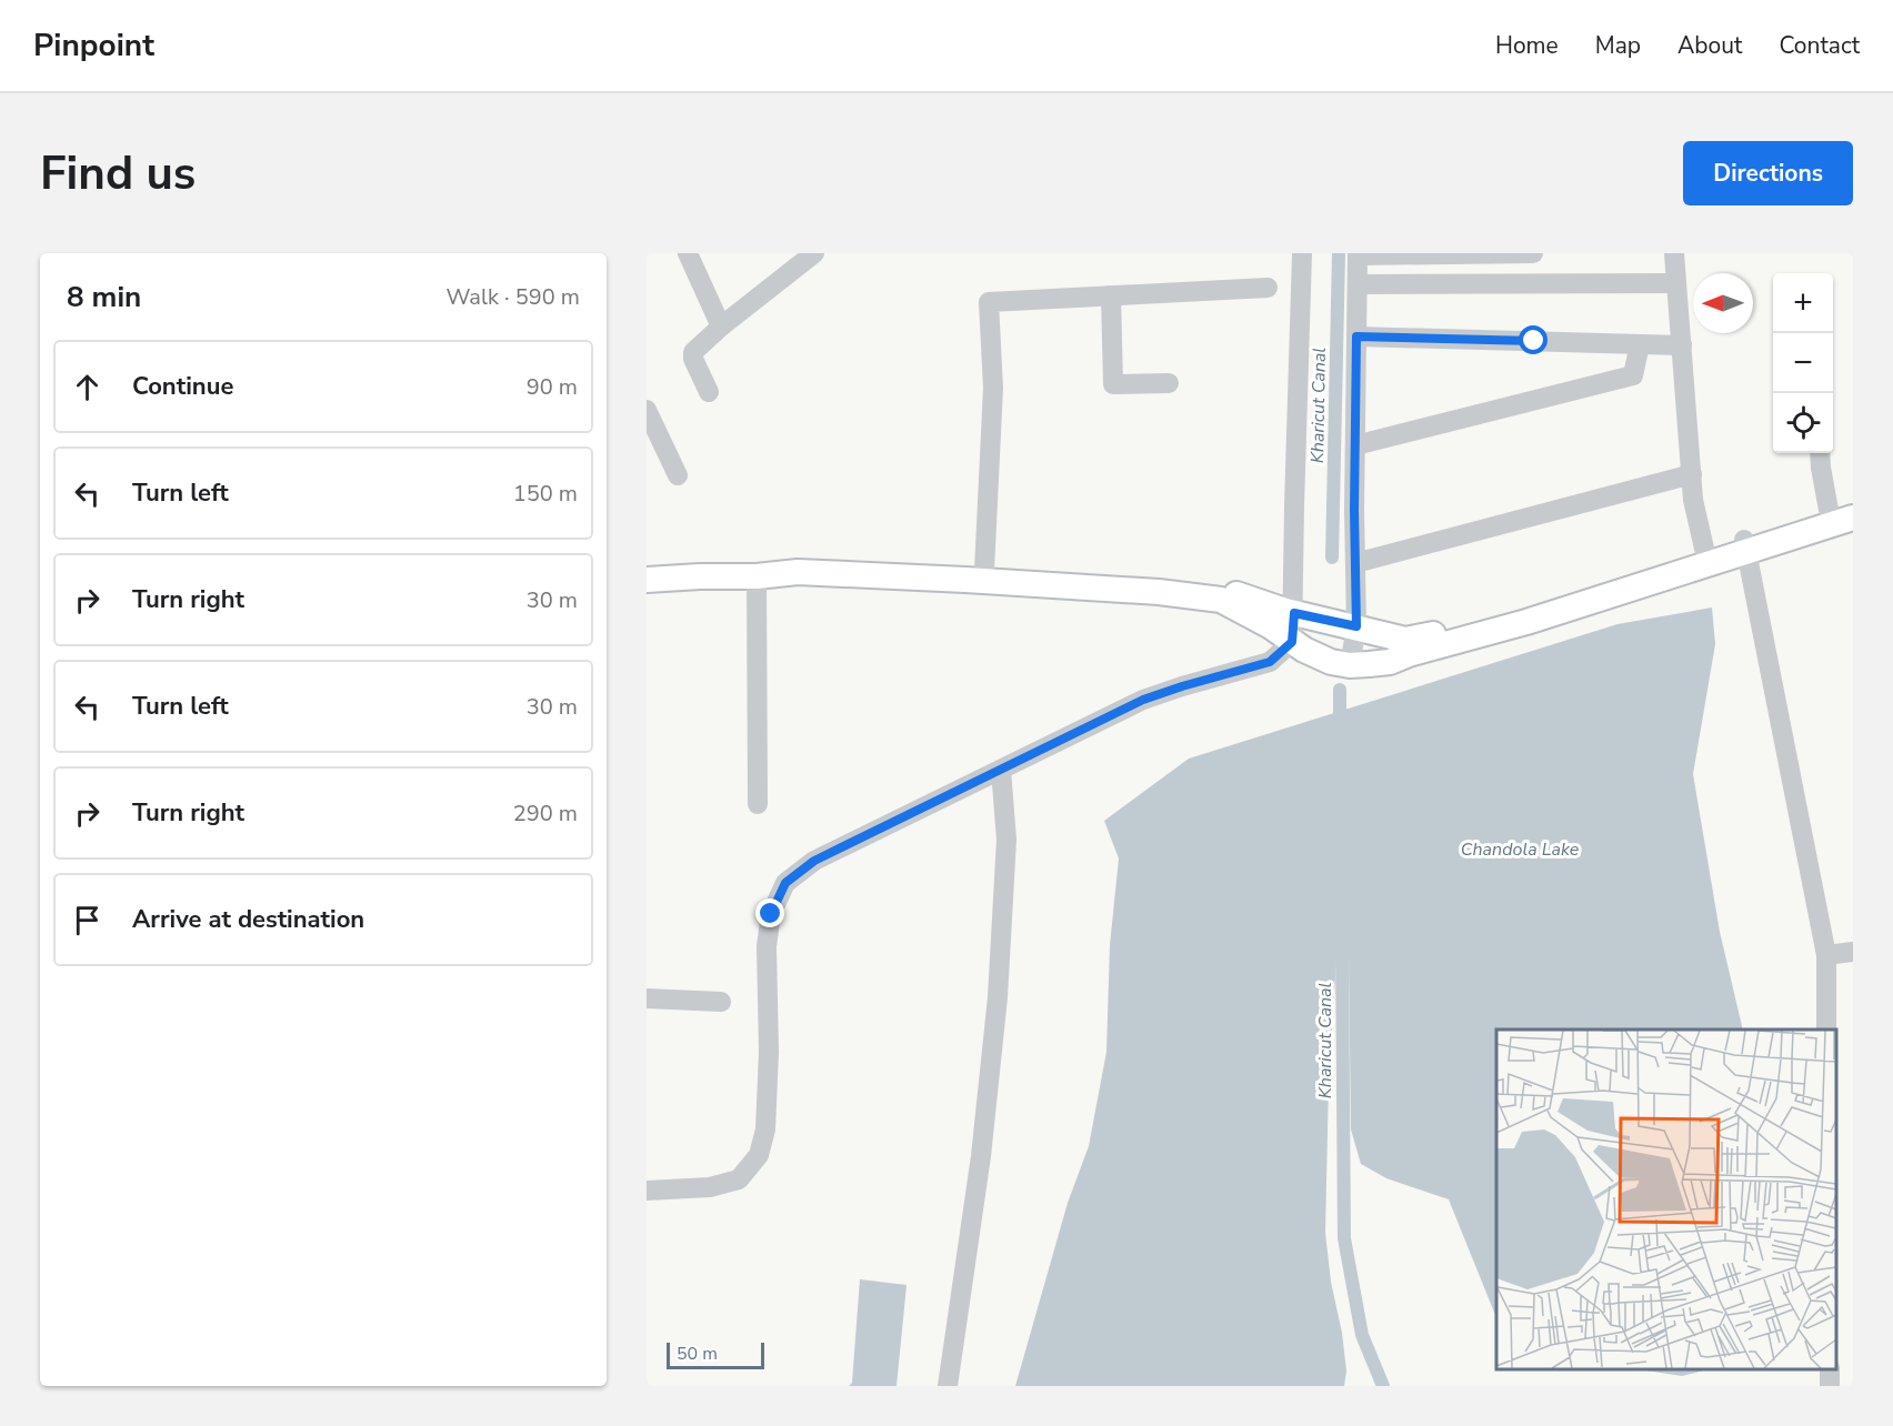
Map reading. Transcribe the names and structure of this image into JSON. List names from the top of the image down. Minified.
{"water":["Kharicut Canal","Chandola Lake"],"scale_bar":"50 m","north":"left","page":{"header":"Pinpoint","nav":["Home","Map","About","Contact"],"buttons":"Directions","title":"Find us","heading":["8 min","Walk · 590 m"],"map_buttons":["+","−"],"list":[["Continue","90 m"],["Turn left","150 m"],["Turn right","30 m"],["Turn left","30 m"],["Turn right","290 m"],"Arrive at destination"],"scale":"50 m"}}
